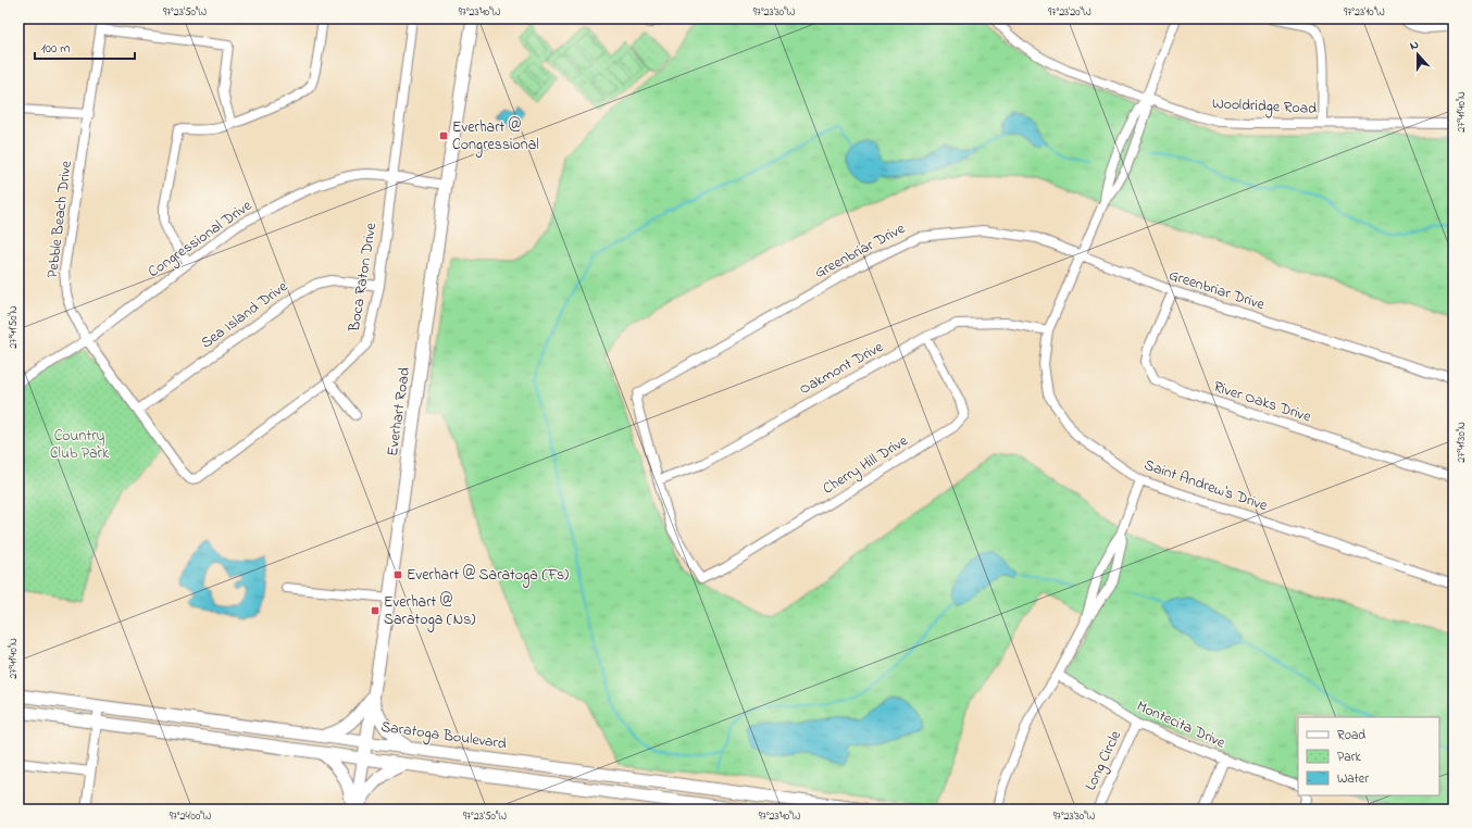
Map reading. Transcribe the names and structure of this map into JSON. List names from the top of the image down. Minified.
{"streets":{"main road":["Everhart Road","Saratoga Boulevard"],"street":["Wooldridge Road","Pebble Beach Drive","Congressional Drive","Greenbriar Drive","Boca Raton Drive","Sea Island Drive","Oakmont Drive","River Oaks Drive","Cherry Hill Drive","Saint Andrew's Drive","Montecita Drive","Long Circle"]},"crossings":[["Wooldridge Road","Saint Andrew's Drive"],["Pebble Beach Drive","Congressional Drive"],["Pebble Beach Drive","Boca Raton Drive"],["Pebble Beach Drive","Sea Island Drive"],["Congressional Drive","Boca Raton Drive"],["Congressional Drive","Everhart Road"],["Greenbriar Drive","Oakmont Drive"],["Greenbriar Drive","River Oaks Drive"],["Greenbriar Drive","Cherry Hill Drive"],["Greenbriar Drive","Saint Andrew's Drive"],["Boca Raton Drive","Sea Island Drive"],["Oakmont Drive","Cherry Hill Drive"],["Oakmont Drive","Saint Andrew's Drive"],["Everhart Road","Saratoga Boulevard"],["Montecita Drive","Long Circle"]],"parks":["Country Club Park"],"places":{"transit":["Everhart @ Congressional","Everhart @ Saratoga (Fs)","Everhart @ Saratoga (Ns)"]},"legend":["Road","Park","Water"],"scale_bar":"100 m","north":"top","coordinates":["97°23'50\"W","97°23'40\"W","97°23'30\"W","97°23'20\"W","97°23'10\"W","27°41'40\"N","27°41'50\"N","27°41'30\"N","97°24'00\"W"]}
